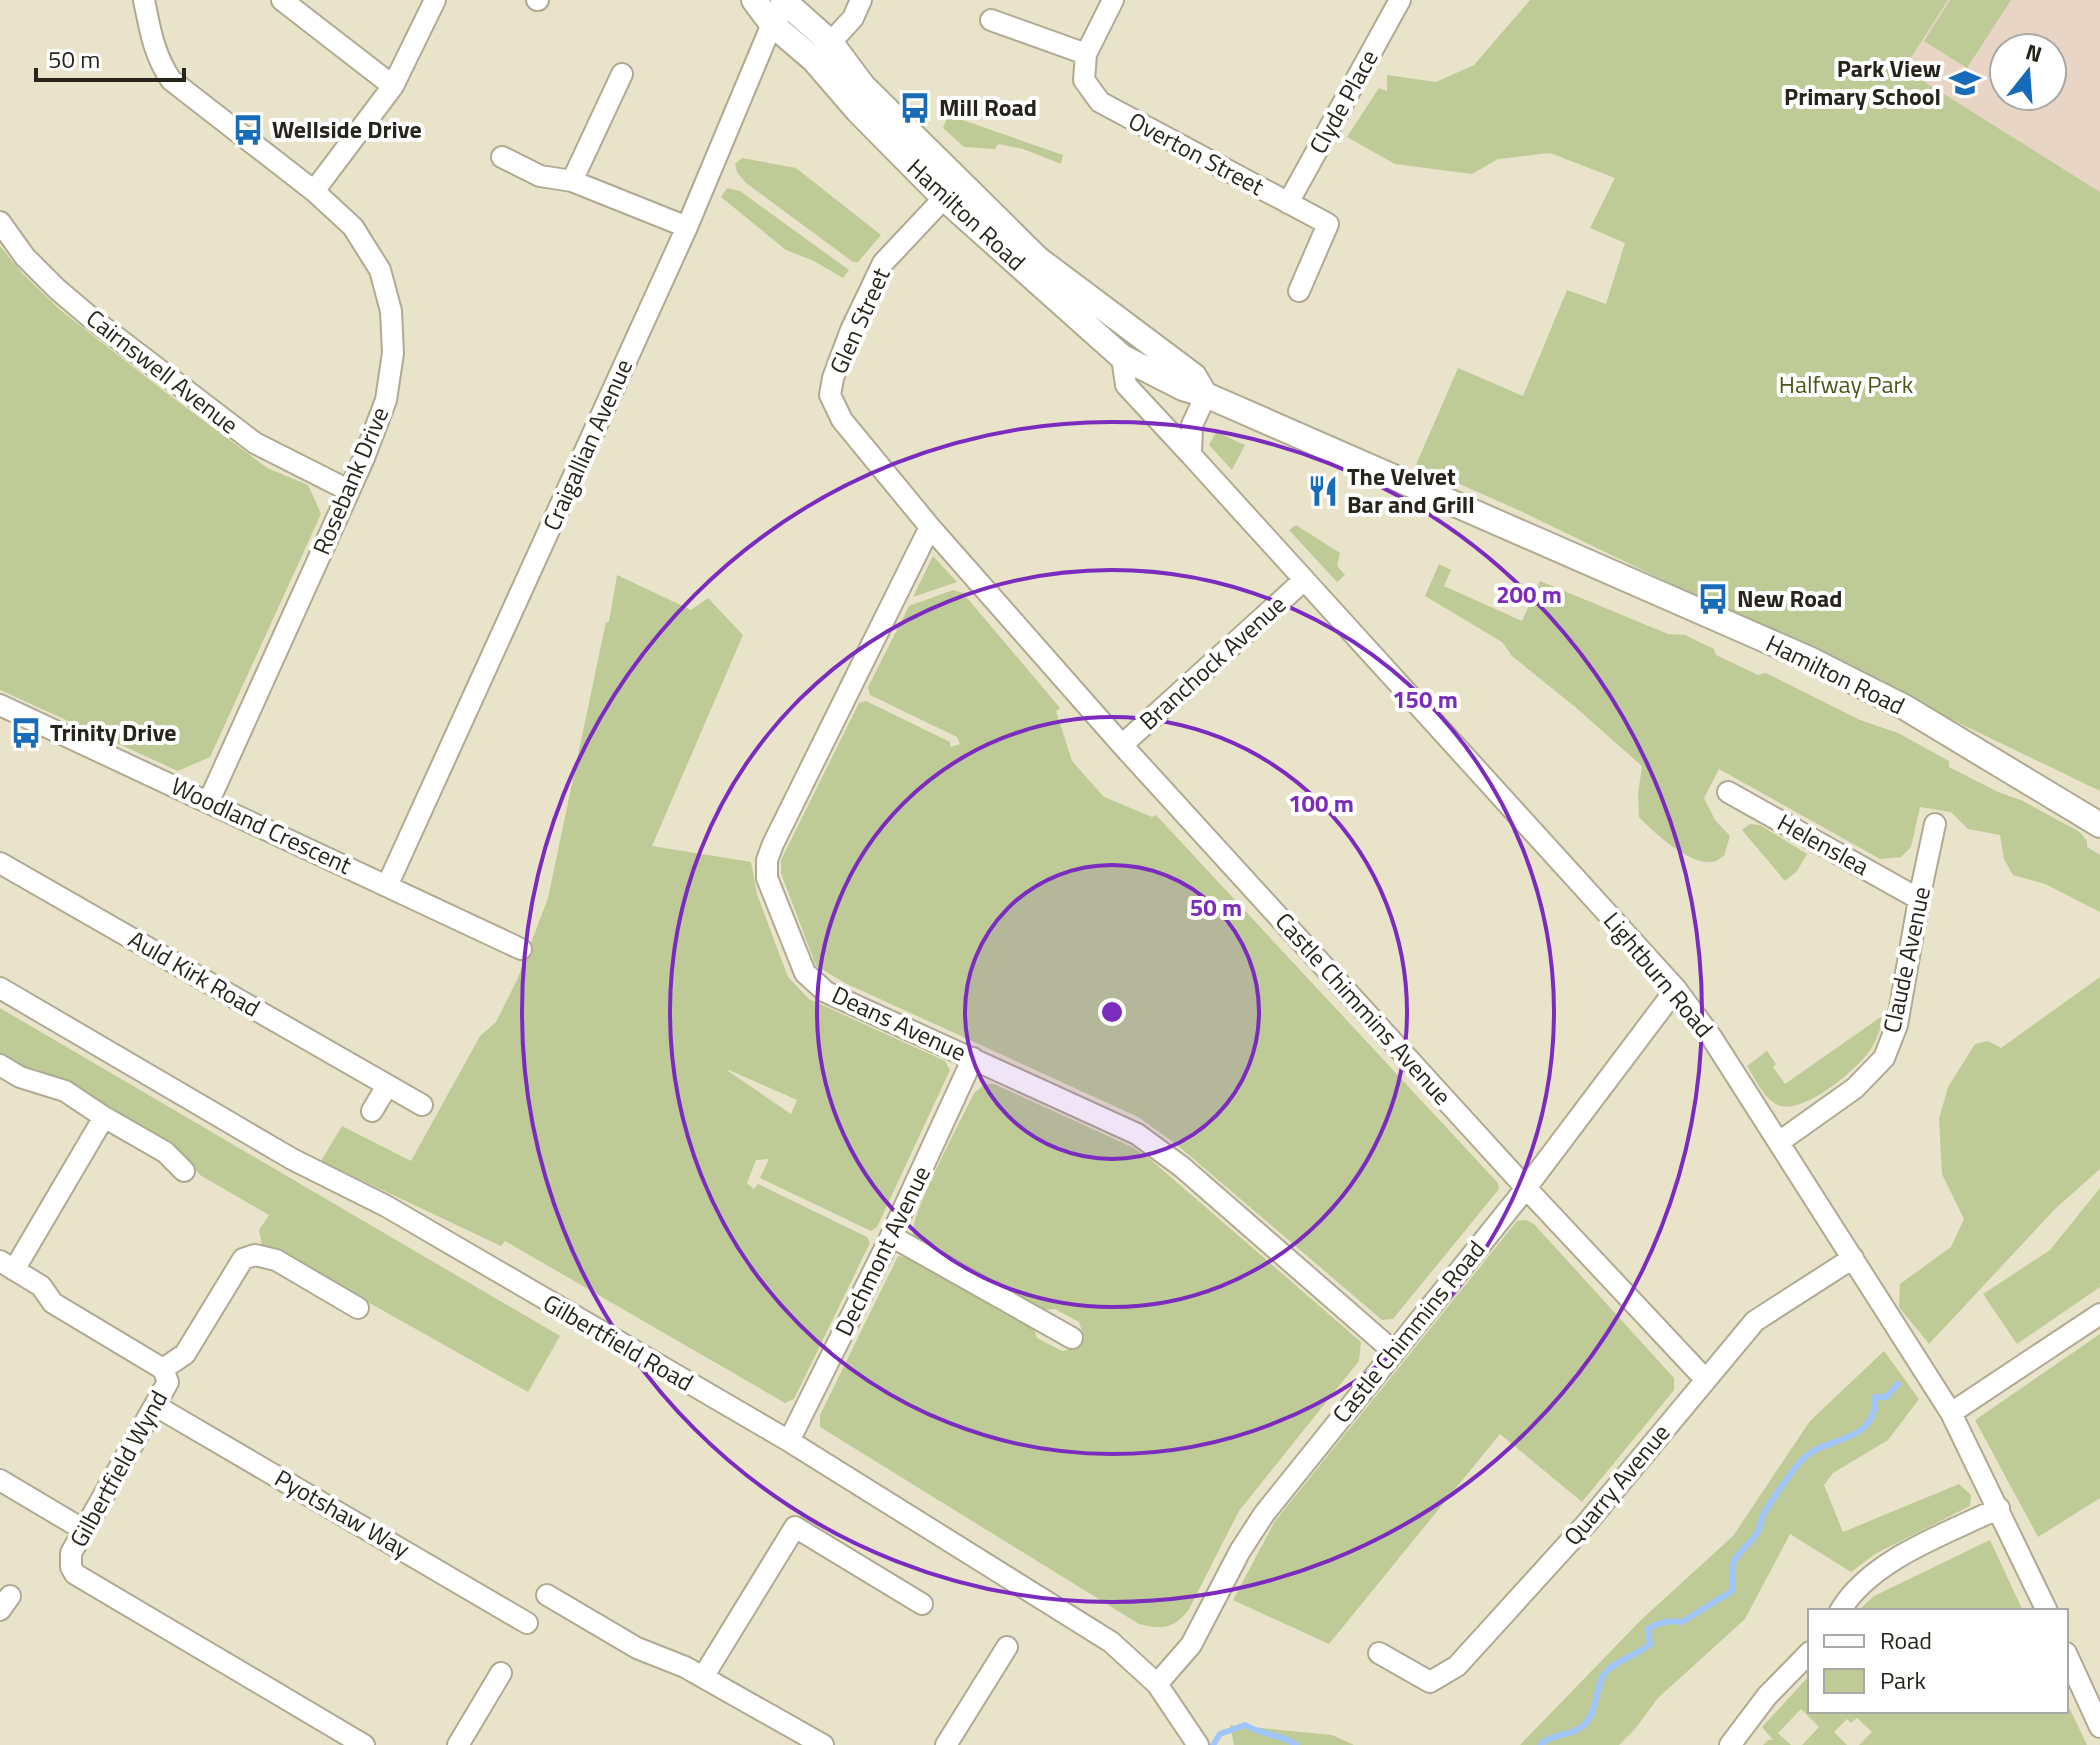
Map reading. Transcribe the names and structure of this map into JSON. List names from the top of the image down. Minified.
{"streets":{"main road":["Hamilton Road"],"street":["Clyde Place","Overton Street","Glen Street","Cairnswell Avenue","Craigallian Avenue","Rosebank Drive","Branchock Avenue","Woodland Crescent","Helenslea","Claude Avenue","Auld Kirk Road","Lightburn Road","Castle Chimmins Avenue","Deans Avenue","Dechmont Avenue","Castle Chimmins Road","Gilbertfield Road","Gilbertfield Wynd","Quarry Avenue","Pyotshaw Way"]},"crossings":[["Clyde Place","Overton Street"],["Hamilton Road","Glen Street"],["Hamilton Road","Craigallian Avenue"],["Hamilton Road","Lightburn Road"],["Glen Street","Castle Chimmins Avenue"],["Glen Street","Deans Avenue"],["Cairnswell Avenue","Rosebank Drive"],["Craigallian Avenue","Woodland Crescent"],["Rosebank Drive","Woodland Crescent"],["Branchock Avenue","Lightburn Road"],["Branchock Avenue","Castle Chimmins Avenue"],["Helenslea","Claude Avenue"],["Claude Avenue","Lightburn Road"],["Lightburn Road","Castle Chimmins Road"],["Lightburn Road","Quarry Avenue"],["Castle Chimmins Avenue","Deans Avenue"],["Castle Chimmins Avenue","Castle Chimmins Road"],["Castle Chimmins Avenue","Quarry Avenue"],["Deans Avenue","Dechmont Avenue"],["Deans Avenue","Castle Chimmins Road"],["Dechmont Avenue","Gilbertfield Road"],["Castle Chimmins Road","Gilbertfield Road"],["Gilbertfield Wynd","Pyotshaw Way"]],"parks":["Halfway Park"],"places":{"school or university":["Park View Primary School"],"bus stop":["Mill Road","Wellside Drive","New Road","Trinity Drive"],"restaurant":["The Velvet Bar and Grill"]},"legend":["Road","Park"],"scale_bar":"50 m","north":"top","rings":["200 m","150 m","100 m","50 m"]}
